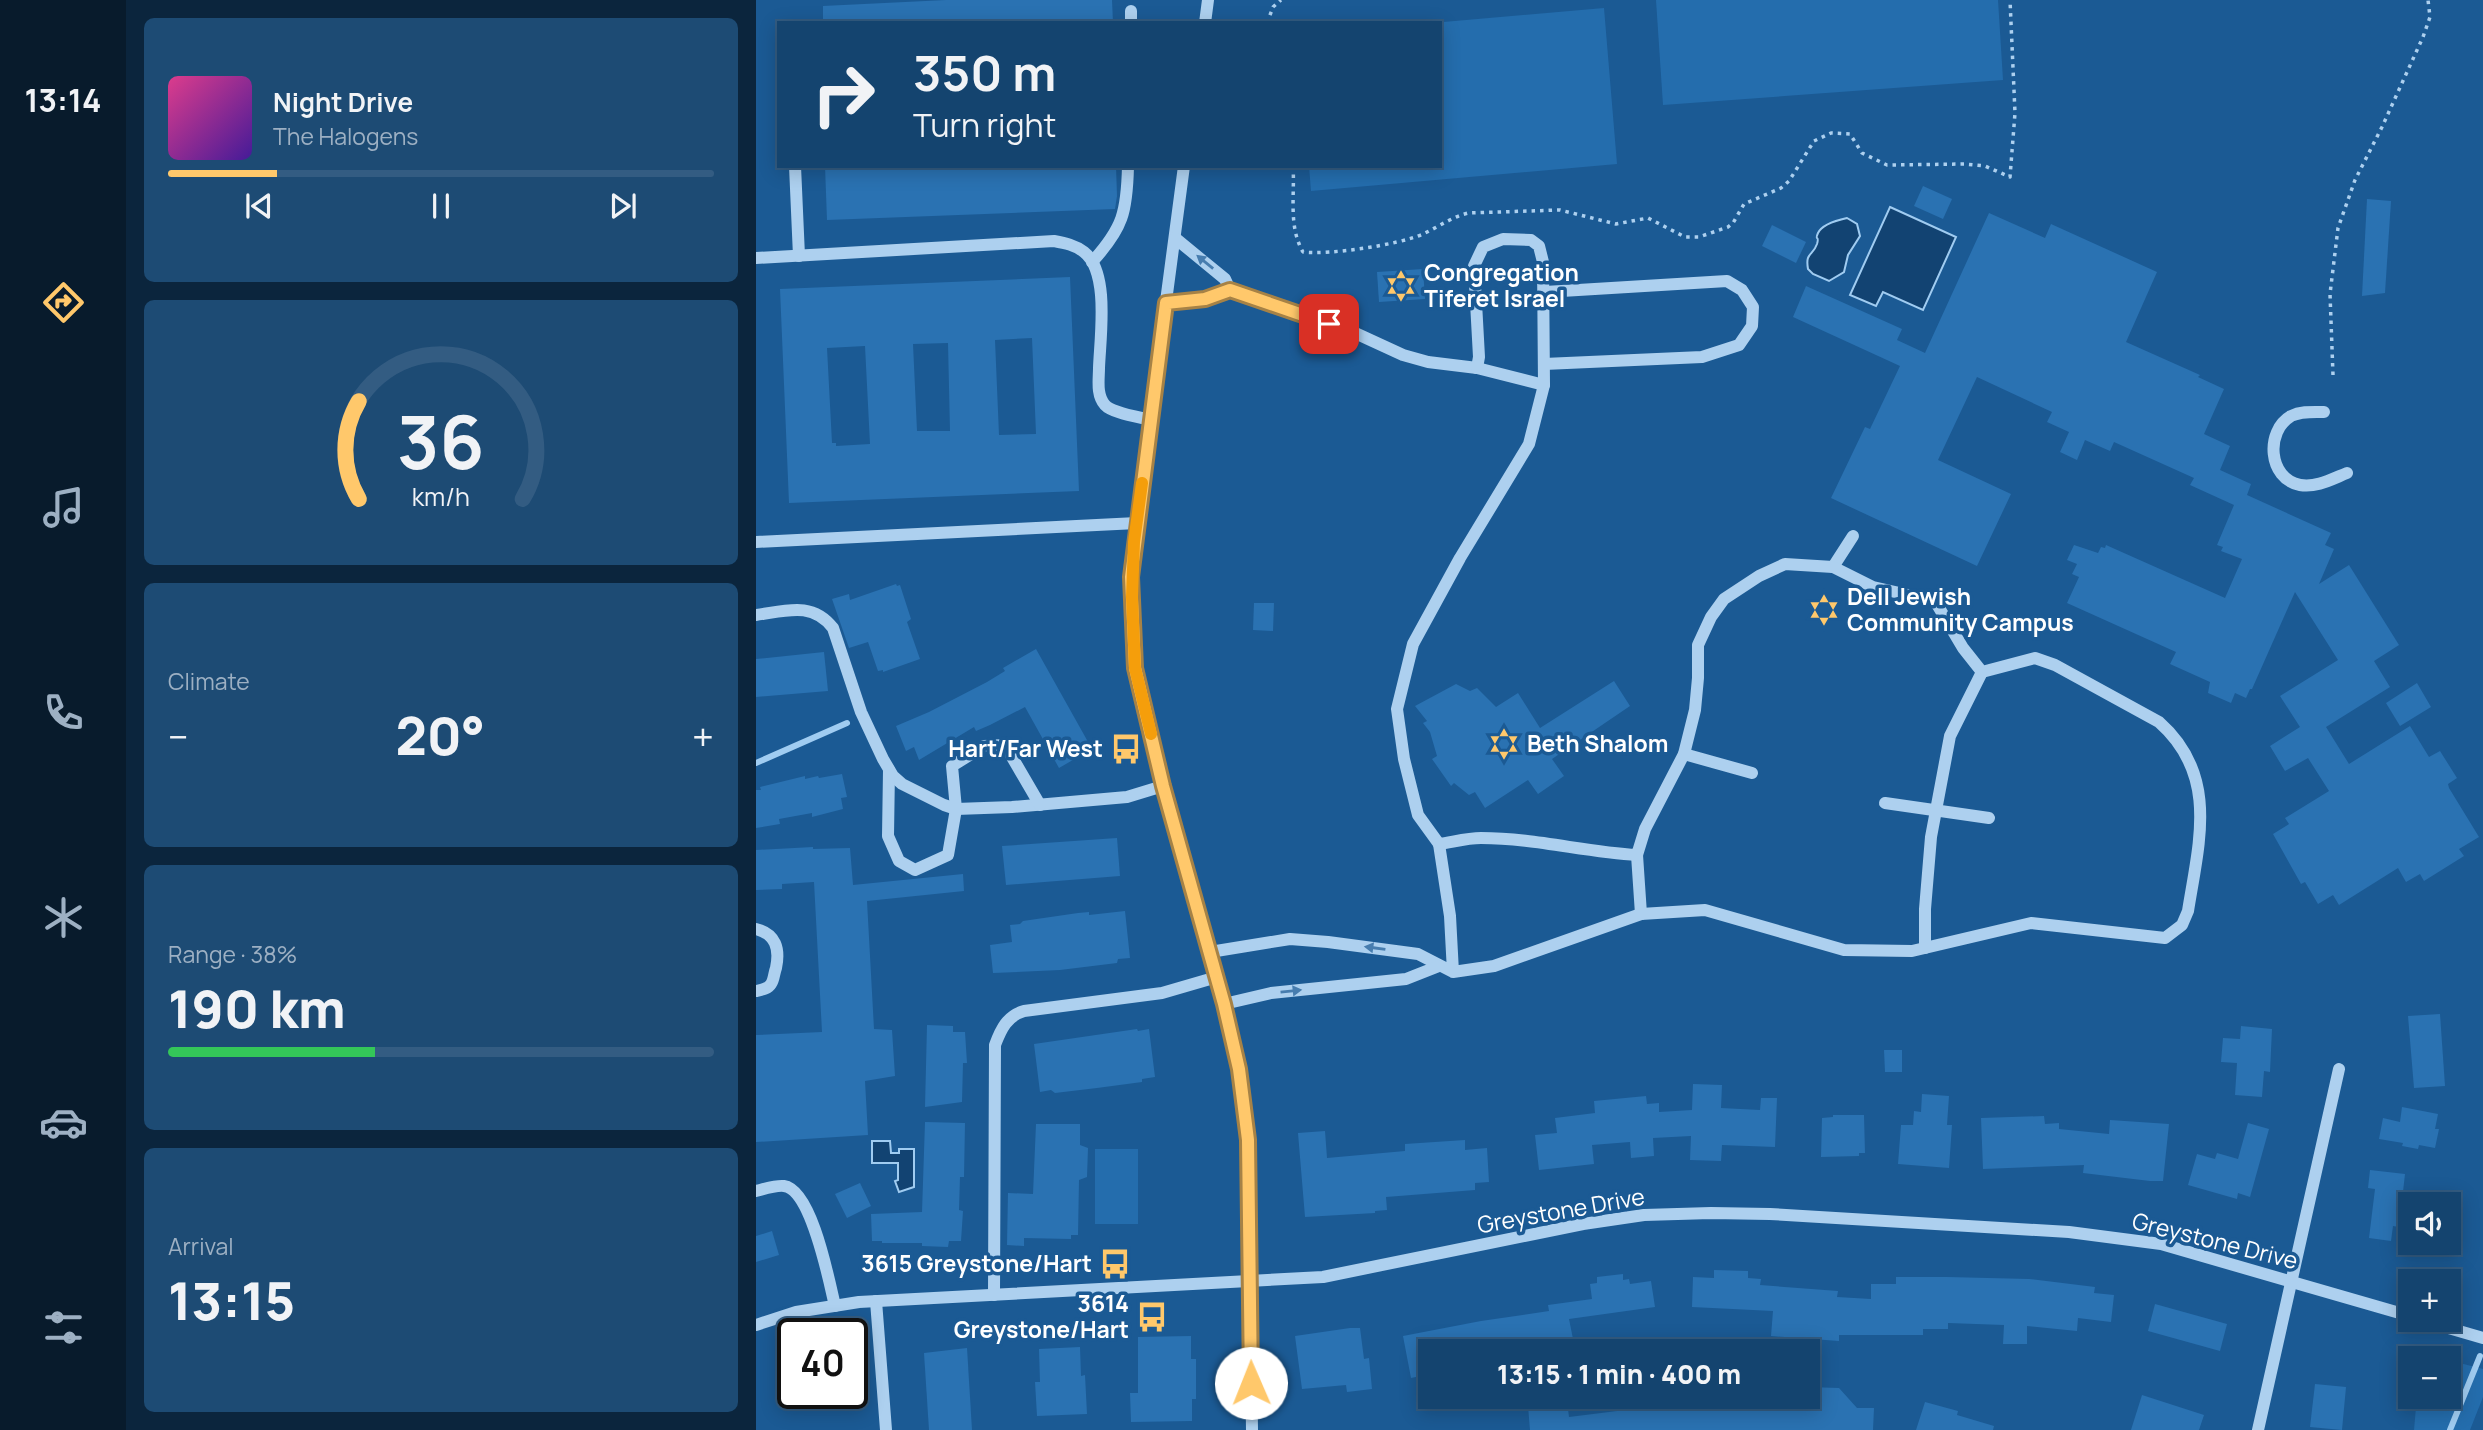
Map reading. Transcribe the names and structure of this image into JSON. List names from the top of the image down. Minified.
{"streets":{"street":["Greystone Drive"]},"places":{"synagogue":["Congregation Tiferet Israel","Dell Jewish Community Campus","Beth Shalom"],"bus stop":["Hart/Far West","3615 Greystone/Hart","3614 Greystone/Hart"]},"page":{"tabs":"13:14","turn":["350 m","Turn right"],"song":["Night Drive","The Halogens"],"tile":["Climate",["Range · 38%","190 km"],["Arrival","13:15"]],"heat":["−","20°","+"],"map_buttons":["+","−"],"limit":"40","trip":"13:15 · 1 min · 400 m","gauge":["36","km/h"]}}
